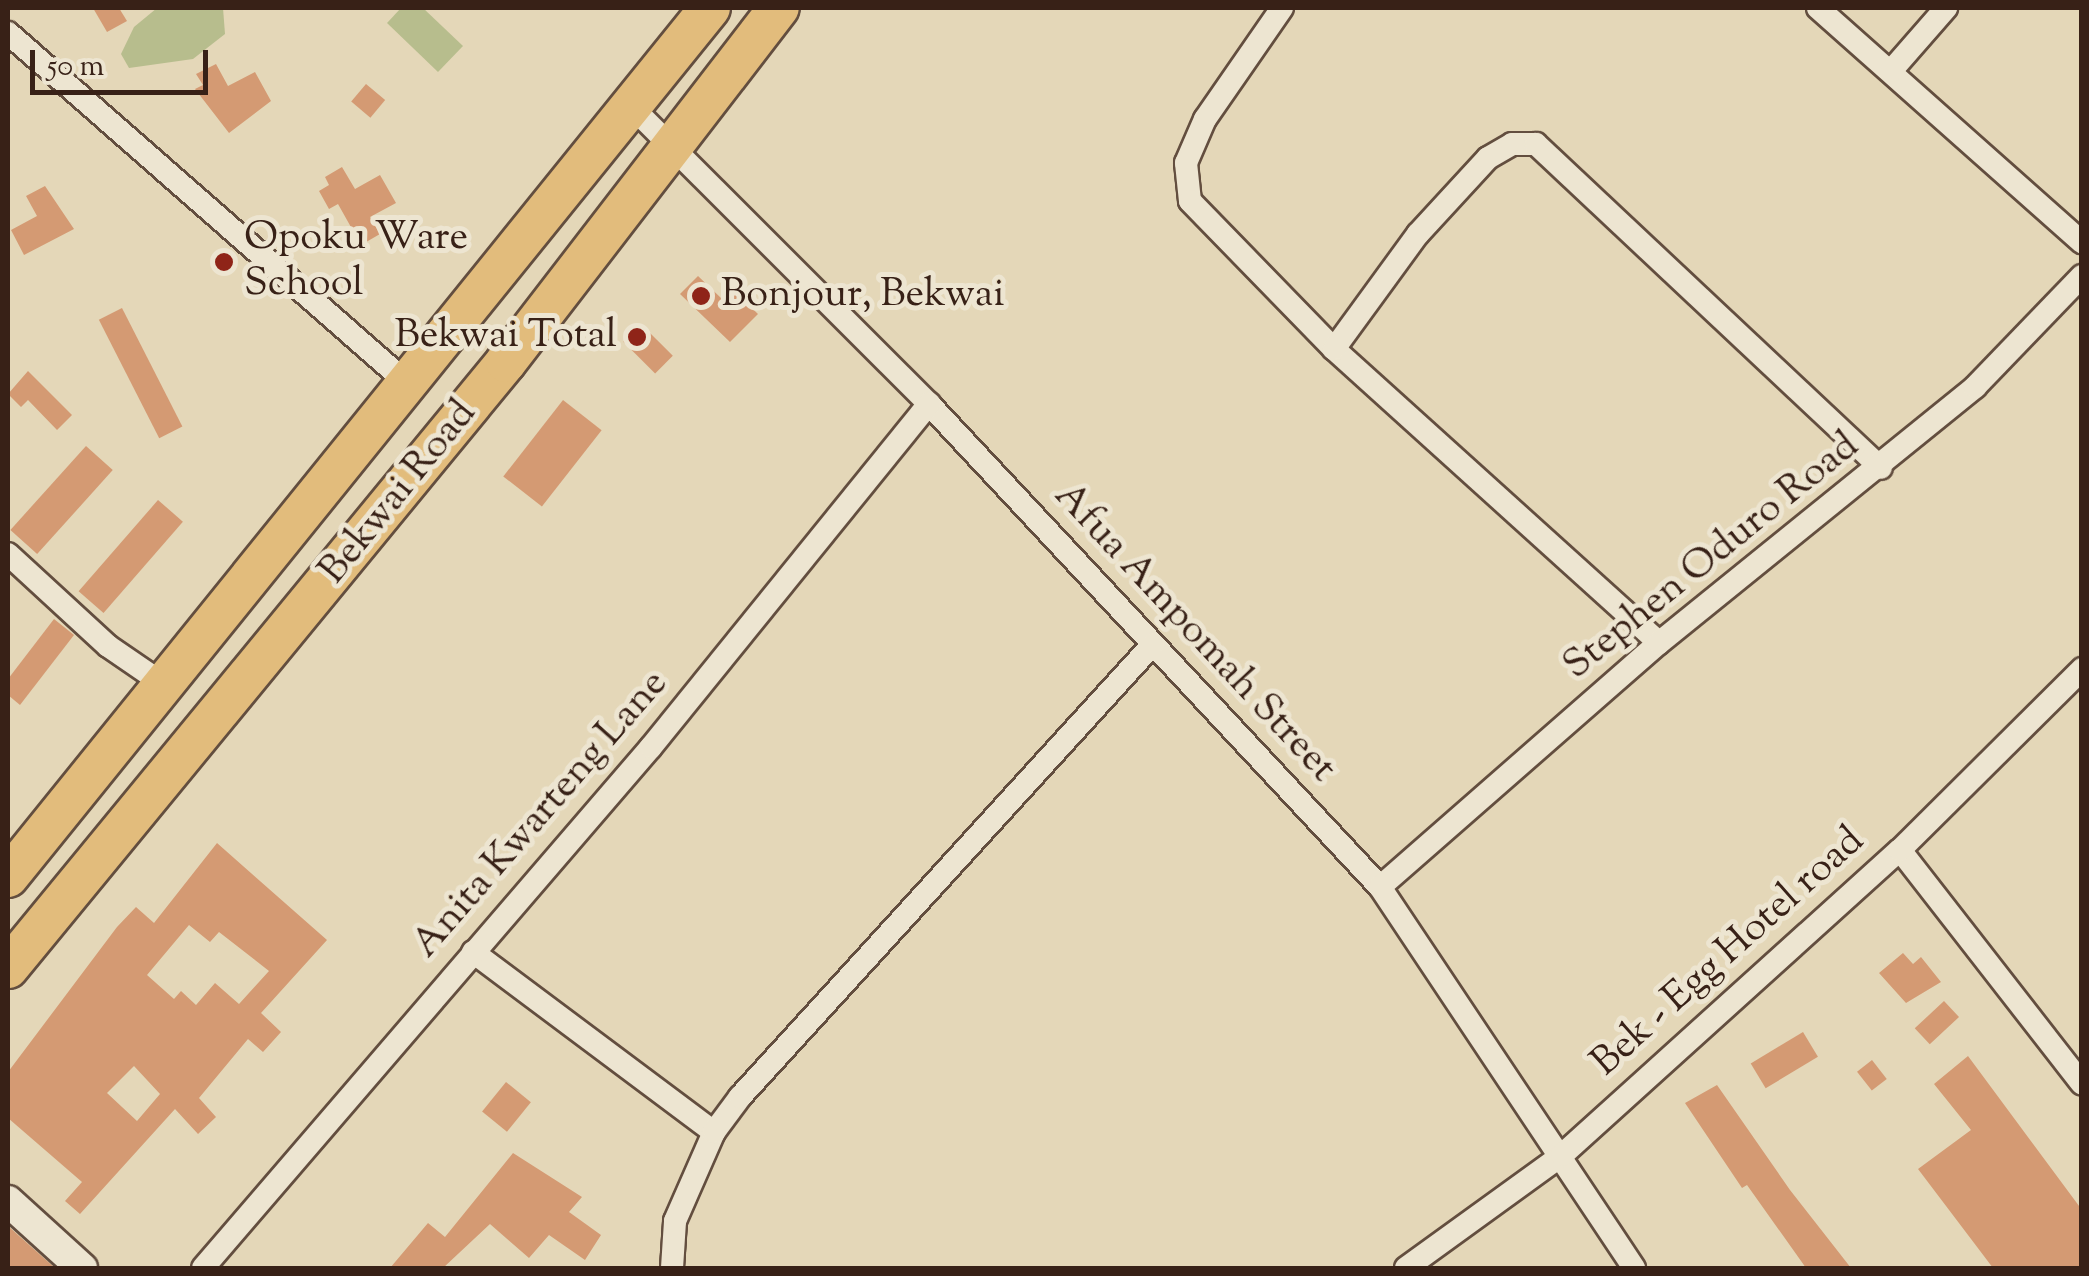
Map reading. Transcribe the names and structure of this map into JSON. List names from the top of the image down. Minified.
{"streets":{"highway":["Bekwai Road"],"street":["Stephen Oduro Road","Afua Ampomah Street","Anita Kwarteng Lane","Bek - Egg Hotel road"]},"crossings":[["Bekwai Road","Afua Ampomah Street"],["Stephen Oduro Road","Afua Ampomah Street"],["Afua Ampomah Street","Anita Kwarteng Lane"],["Afua Ampomah Street","Bek - Egg Hotel road"]],"places":["Opoku Ware School","Bonjour, Bekwai","Bekwai Total"],"scale_bar":"50 m"}
